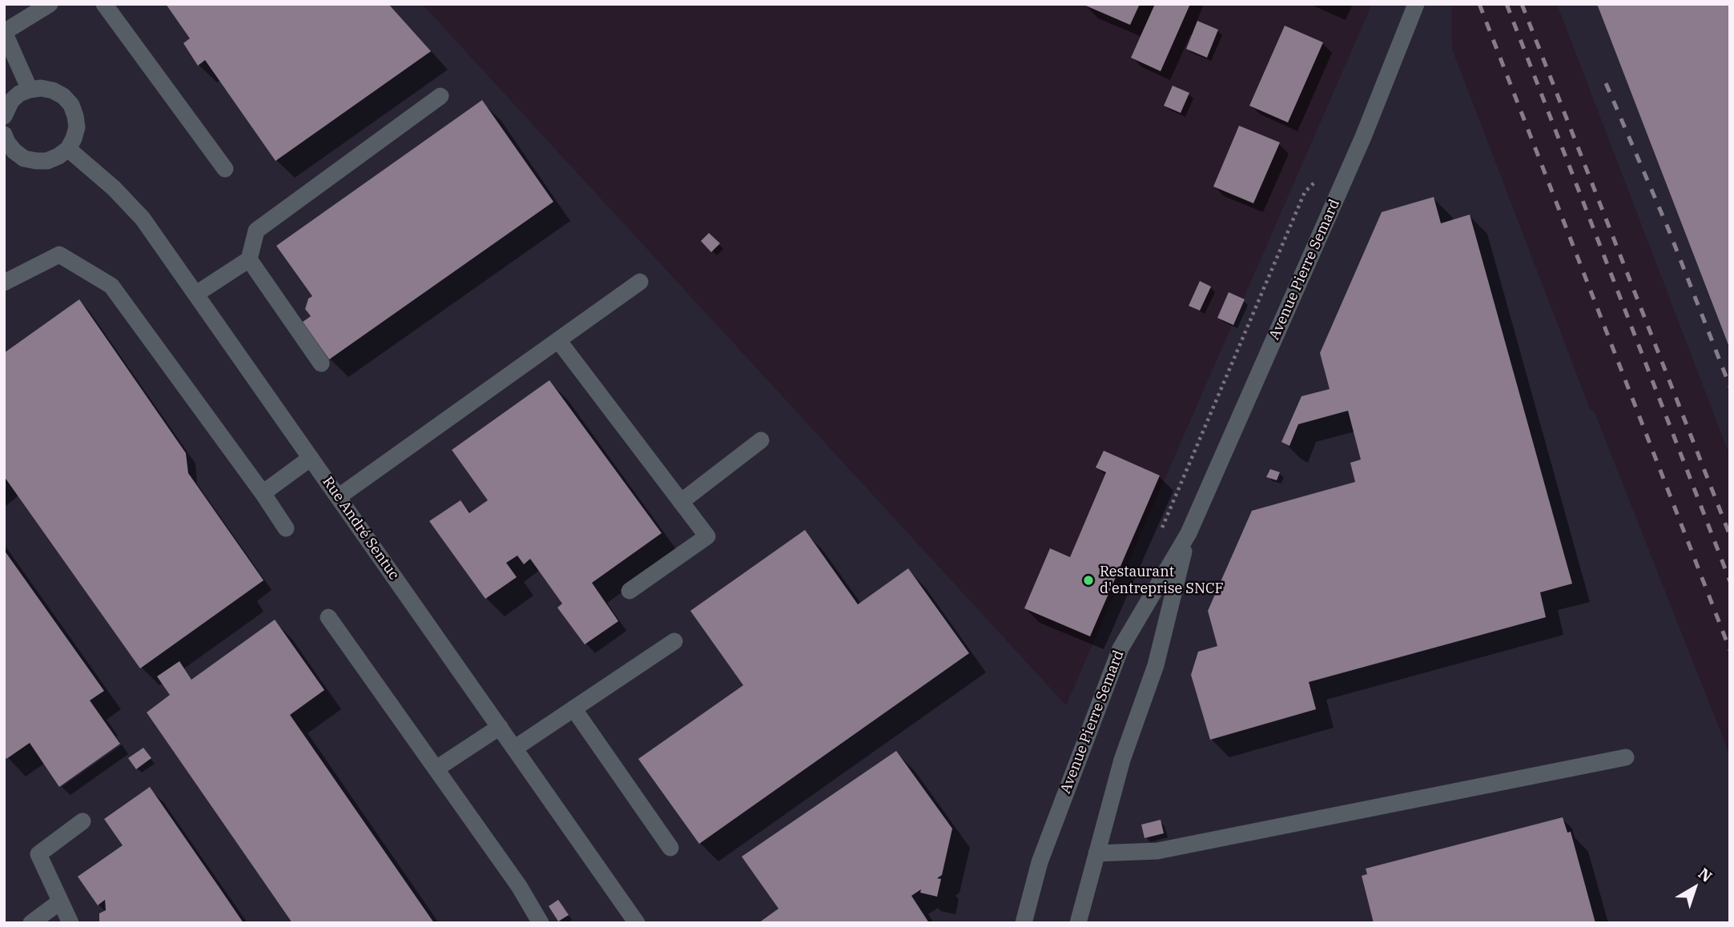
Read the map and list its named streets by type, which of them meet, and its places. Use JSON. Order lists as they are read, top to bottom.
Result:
{
  "streets": {
    "street": ["Avenue Pierre Semard", "Rue André Sentuc"]
  },
  "places": ["Restaurant d'entreprise SNCF"],
  "north": "top right"
}
